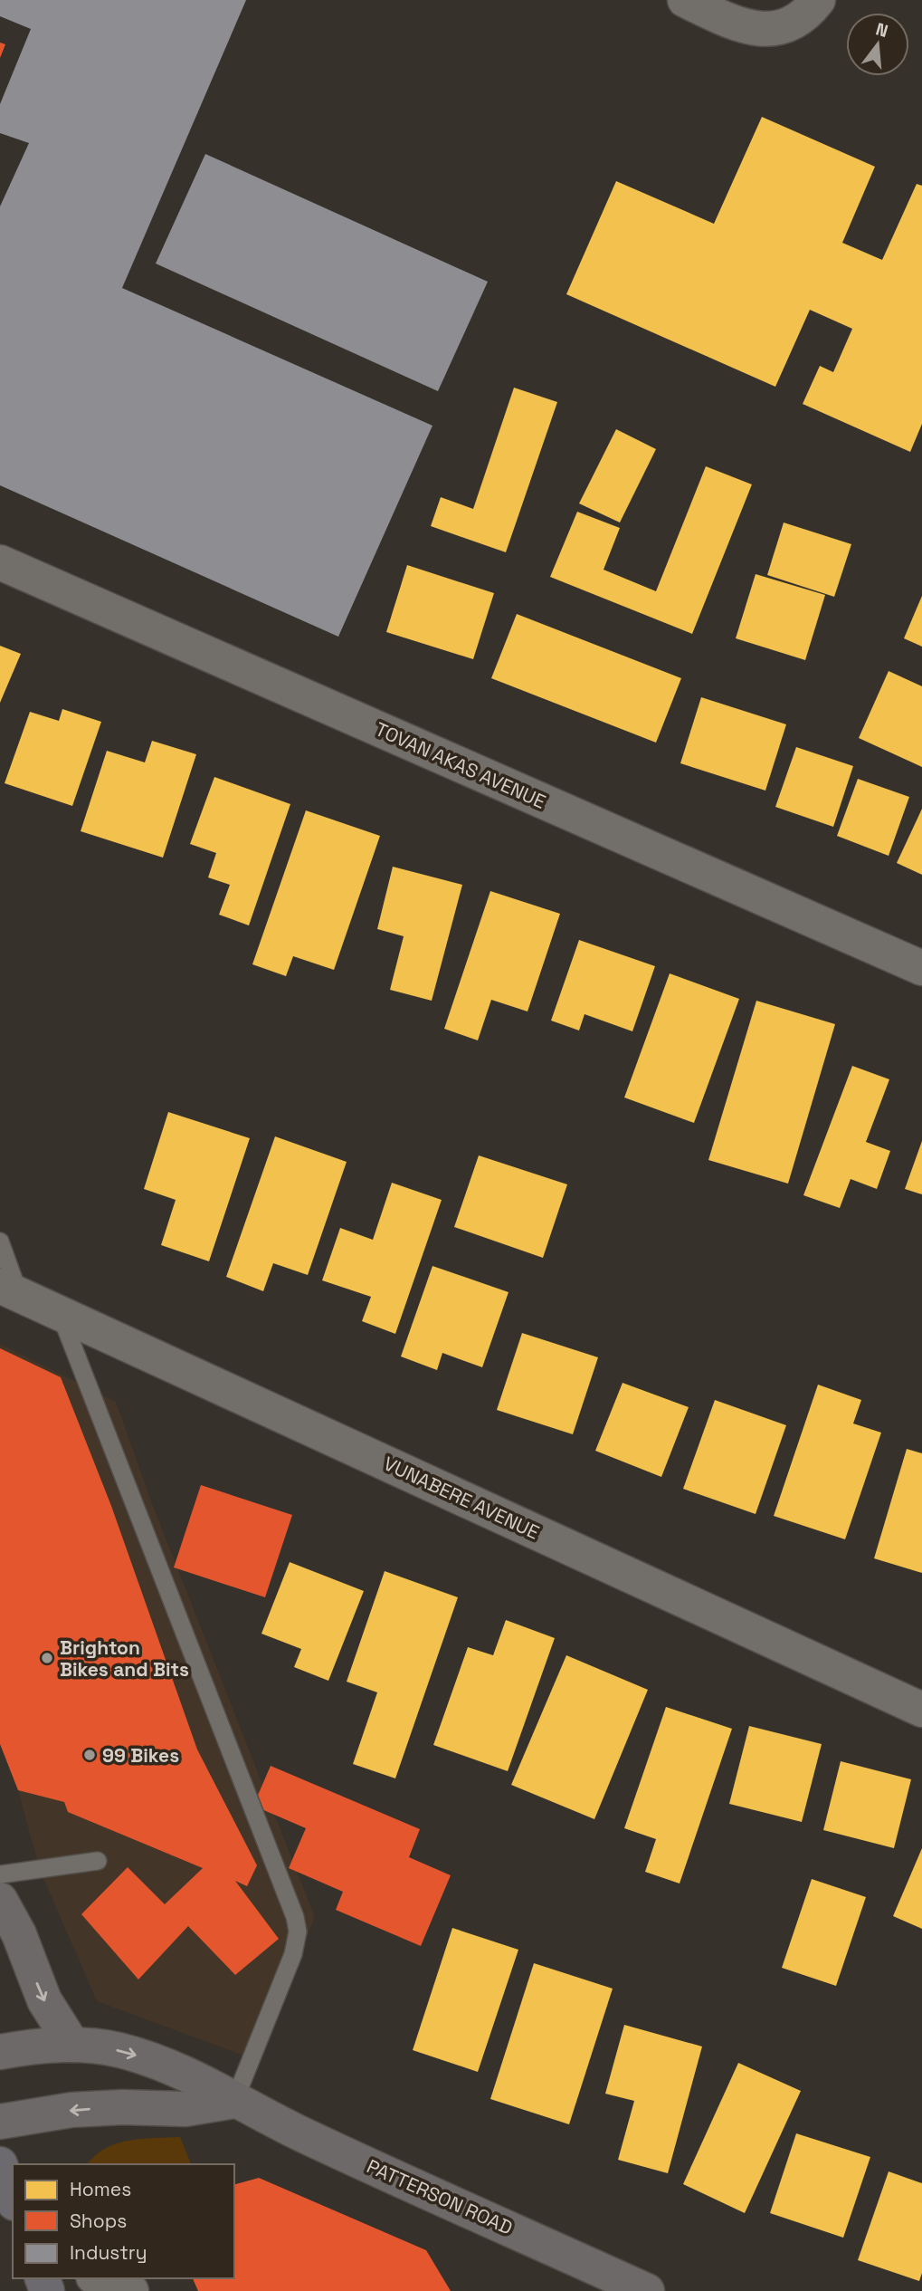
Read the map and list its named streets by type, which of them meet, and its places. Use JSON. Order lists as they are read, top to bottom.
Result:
{
  "streets": {
    "street": ["TOVAN AKAS AVENUE", "VUNABERE AVENUE", "PATTERSON ROAD"]
  },
  "places": ["Brighton Bikes and Bits", "99 Bikes"],
  "legend": ["Homes", "Shops", "Industry"],
  "north": "top"
}
